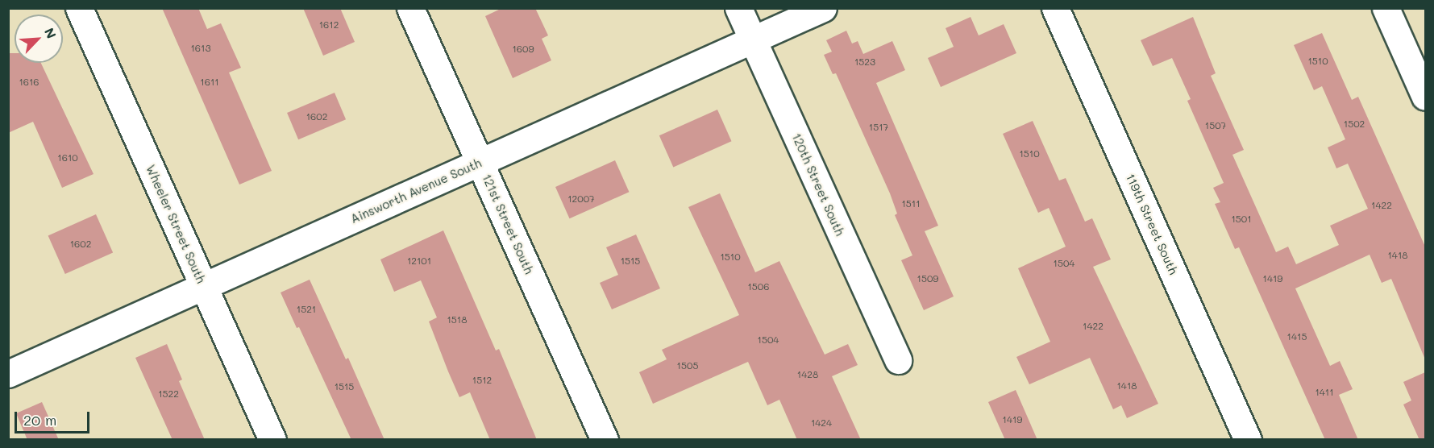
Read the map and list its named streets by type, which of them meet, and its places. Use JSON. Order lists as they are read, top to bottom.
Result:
{
  "streets": {
    "street": [
      "120th Street South",
      "Ainsworth Avenue South",
      "Wheeler Street South",
      "121st Street South",
      "119th Street South"
    ]
  },
  "crossings": [
    ["120th Street South", "Ainsworth Avenue South"],
    ["Ainsworth Avenue South", "Wheeler Street South"],
    ["Ainsworth Avenue South", "121st Street South"]
  ],
  "house_numbers": [
    "1612",
    "1613",
    "1609",
    "1510",
    "1523",
    "1616",
    "1611",
    "1602",
    "1502",
    "1507",
    "1517",
    "1510",
    "1610",
    "12007",
    "1511",
    "1422",
    "1501",
    "1602",
    "1418",
    "1510",
    "12101",
    "1515",
    "1504",
    "1509",
    "1419",
    "1506",
    "1521",
    "1518",
    "1422",
    "1415",
    "1504",
    "1505",
    "1428",
    "1512",
    "1418",
    "1515",
    "1411",
    "1522",
    "1419",
    "1424"
  ],
  "scale_bar": "20 m",
  "north": "top right"
}
